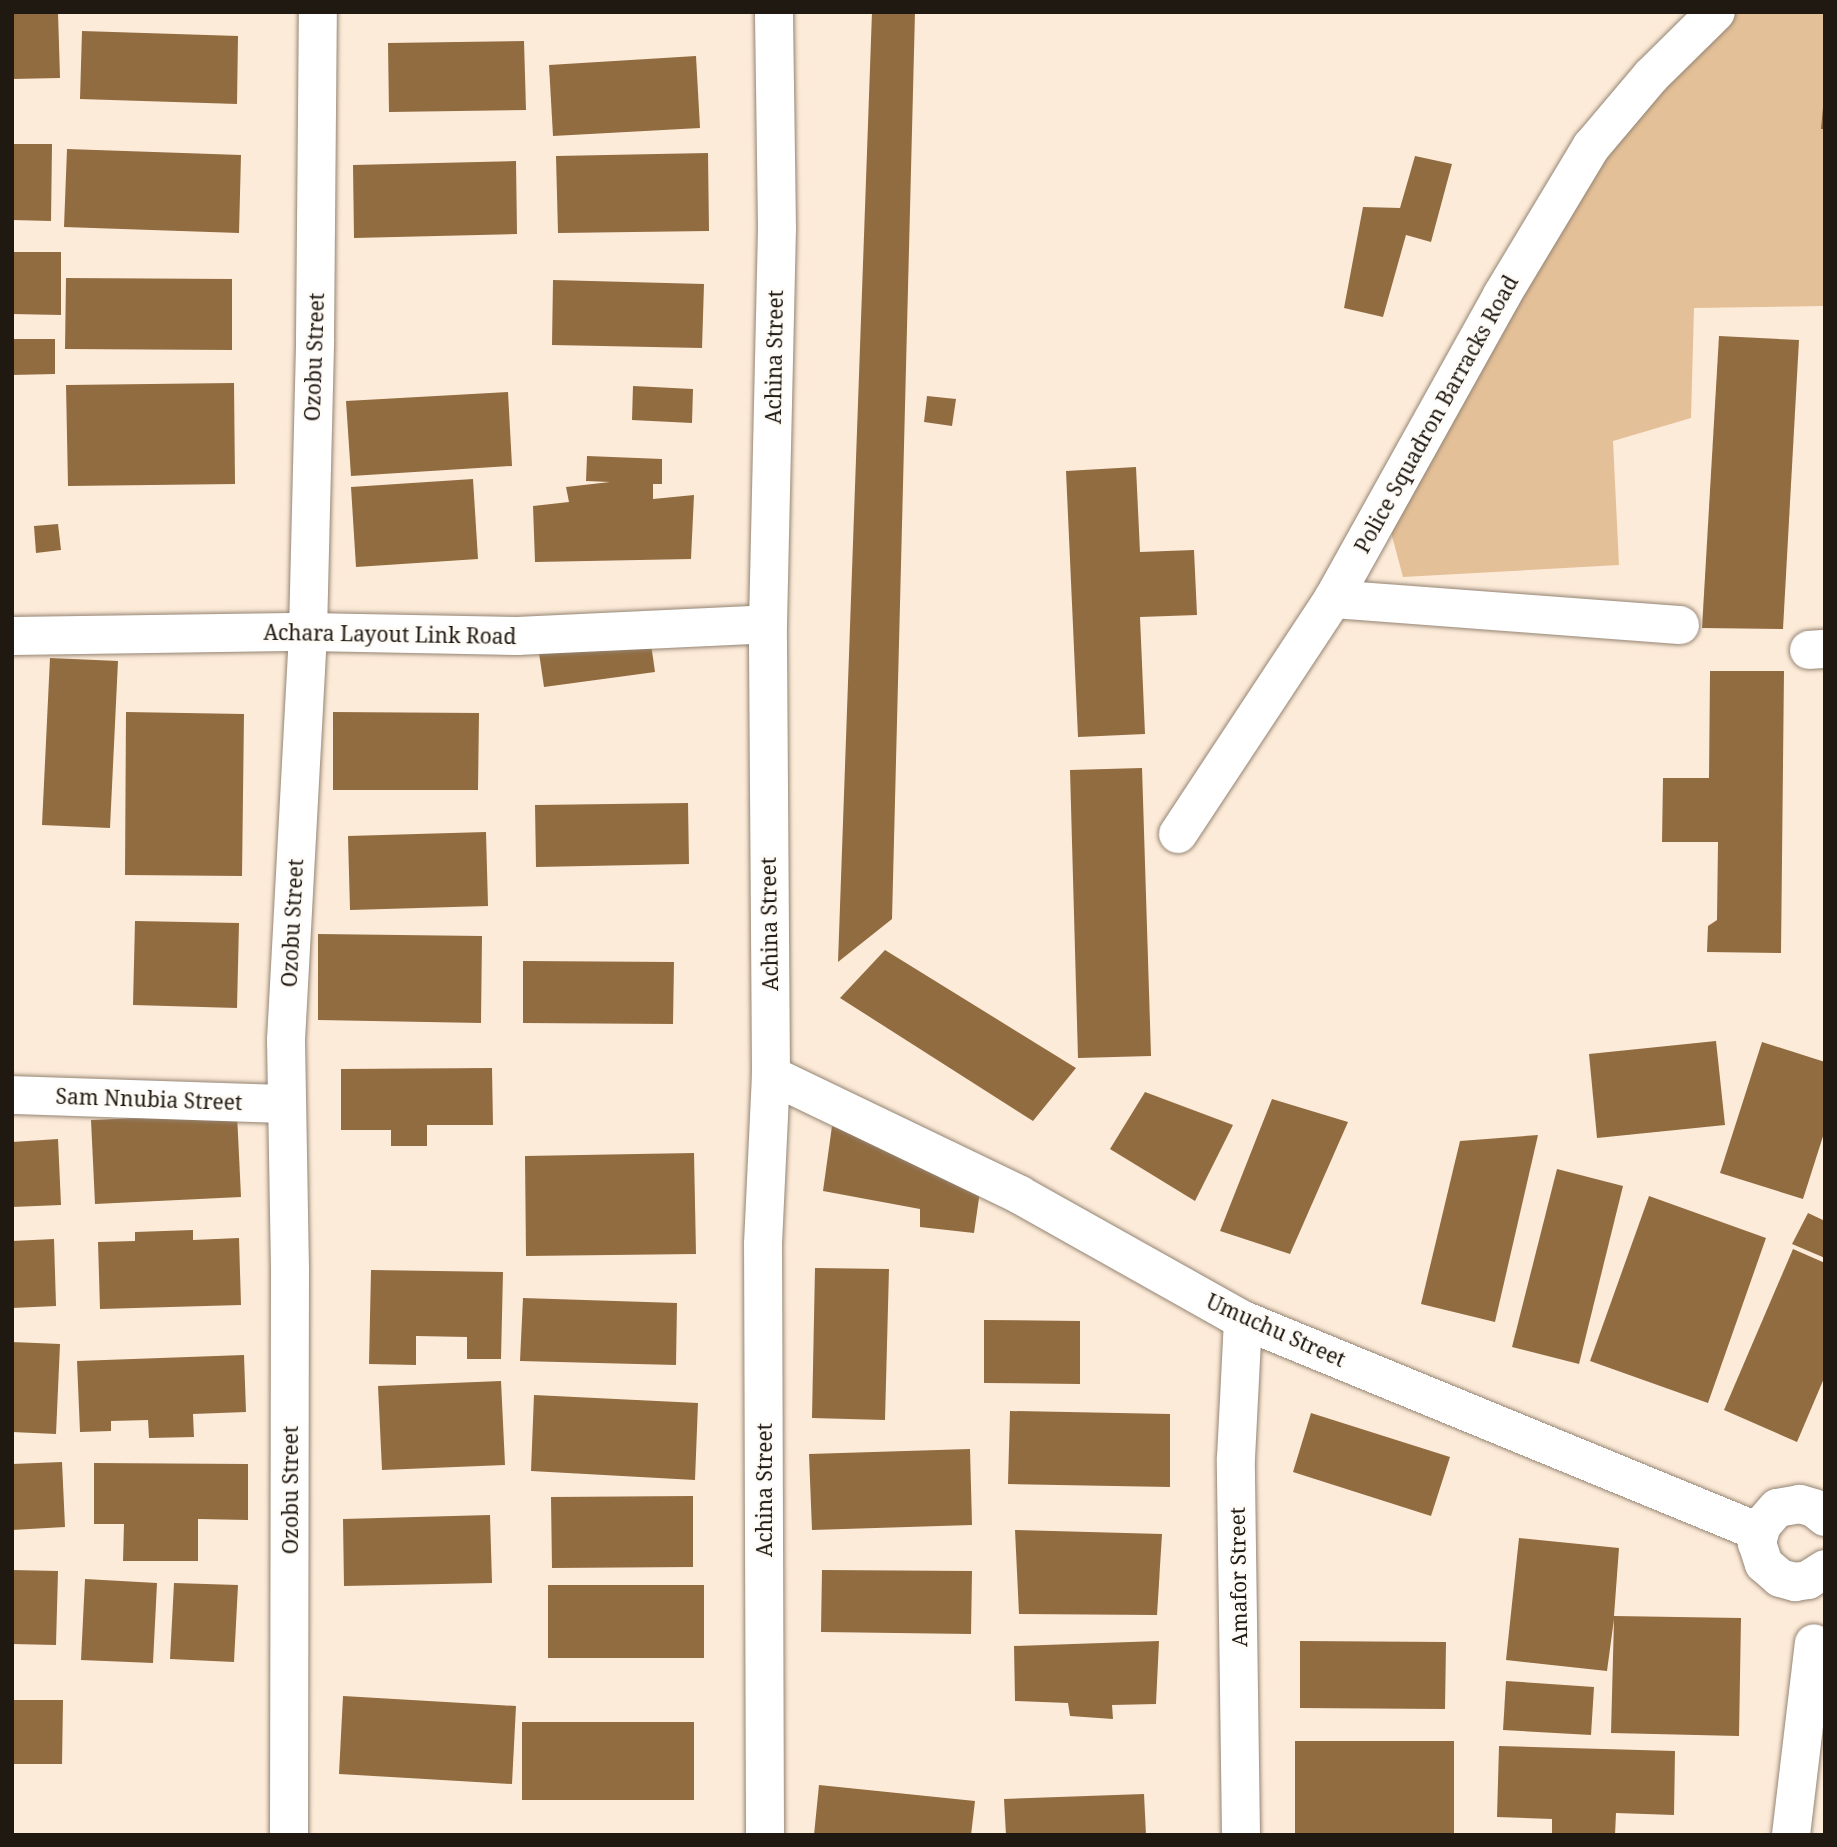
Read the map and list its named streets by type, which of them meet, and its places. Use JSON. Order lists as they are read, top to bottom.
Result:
{
  "streets": {
    "street": [
      "Ozobu Street",
      "Achina Street",
      "Police Squadron Barracks Road",
      "Achara Layout Link Road",
      "Sam Nnubia Street",
      "Umuchu Street",
      "Amafor Street"
    ]
  },
  "crossings": [
    ["Ozobu Street", "Achara Layout Link Road"],
    ["Ozobu Street", "Sam Nnubia Street"],
    ["Achina Street", "Achara Layout Link Road"],
    ["Achina Street", "Umuchu Street"],
    ["Umuchu Street", "Amafor Street"]
  ]
}
